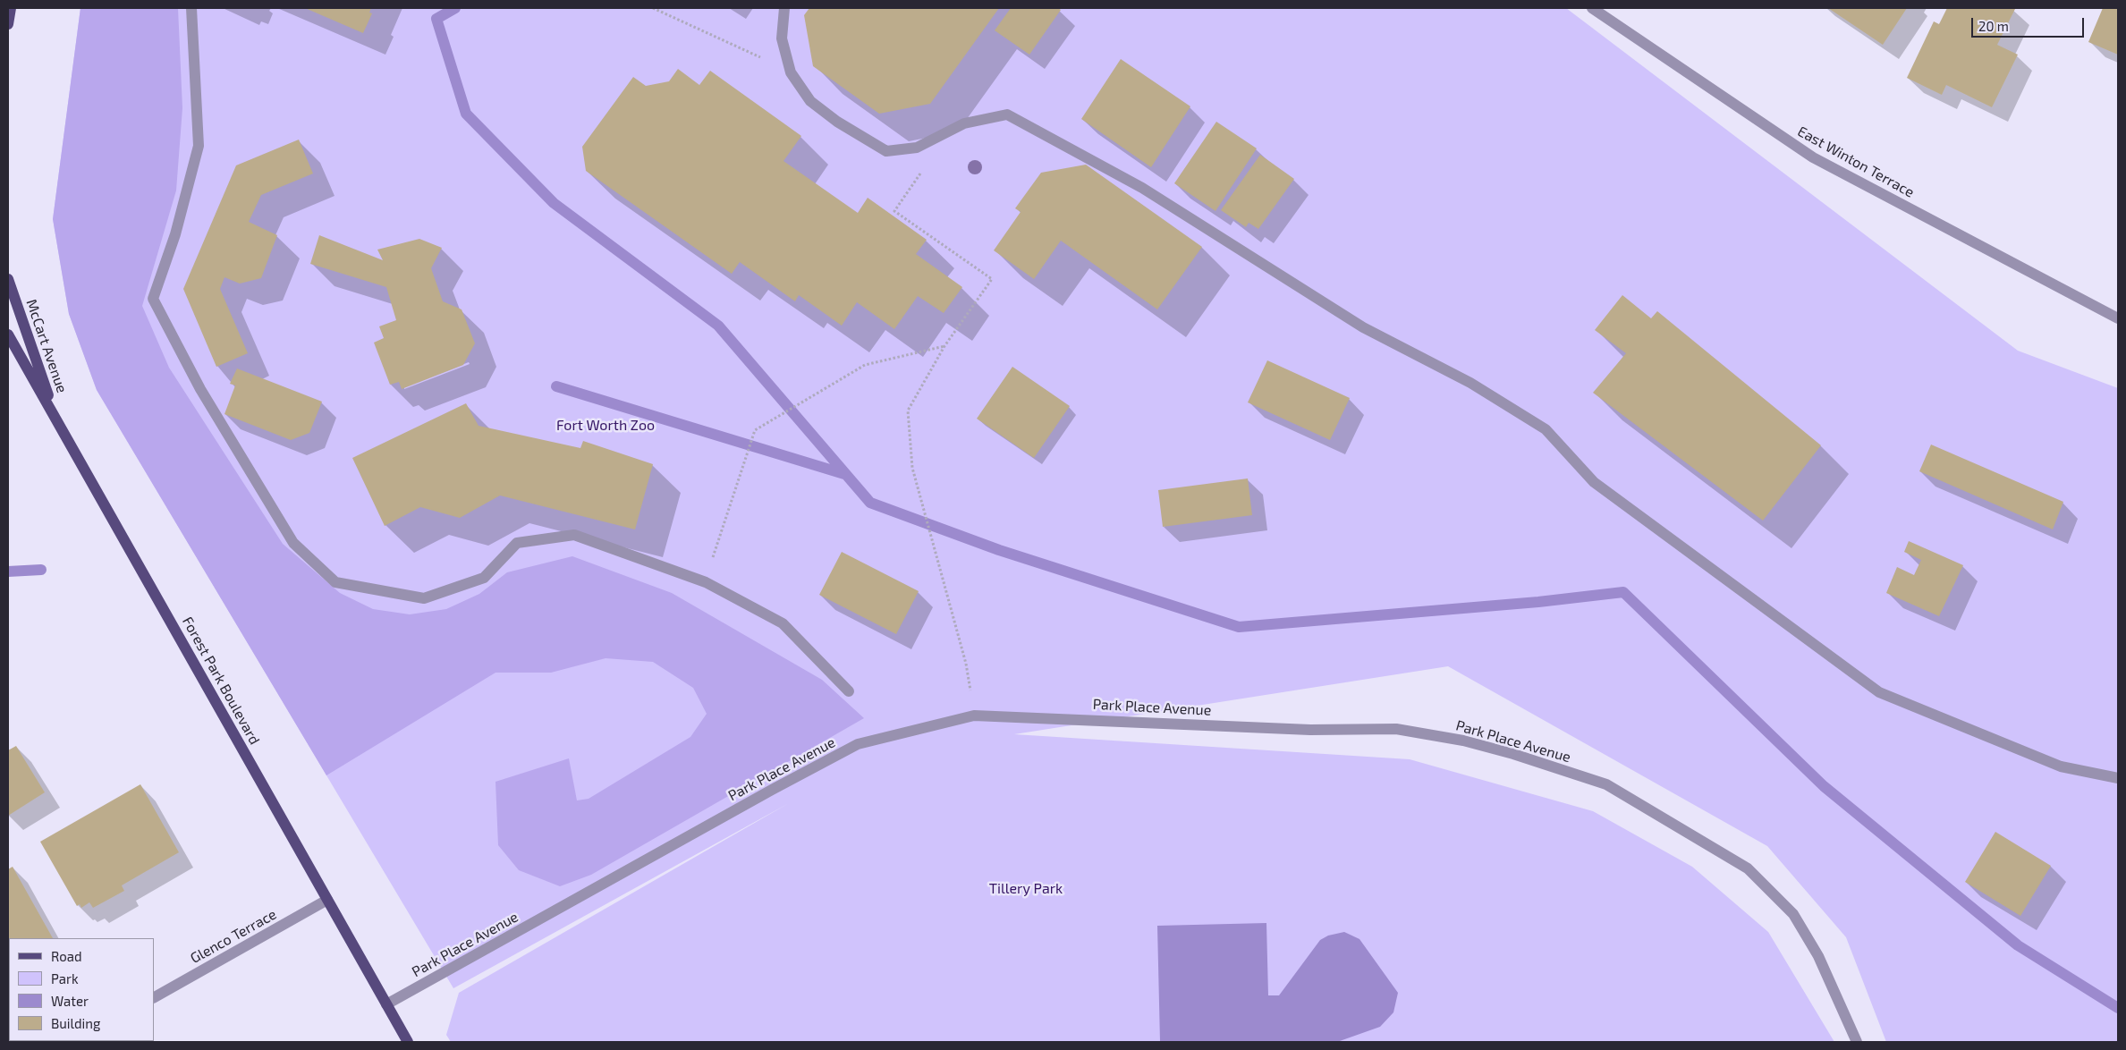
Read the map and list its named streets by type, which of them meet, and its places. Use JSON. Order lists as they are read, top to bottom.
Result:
{
  "streets": {
    "main road": ["McCart Avenue", "Forest Park Boulevard"],
    "street": ["East Winton Terrace", "Park Place Avenue", "Glenco Terrace"]
  },
  "crossings": [
    ["McCart Avenue", "Forest Park Boulevard"],
    ["Forest Park Boulevard", "Park Place Avenue"],
    ["Forest Park Boulevard", "Glenco Terrace"]
  ],
  "parks": ["Fort Worth Zoo", "Tillery Park"],
  "legend": [
    "Road",
    "Park",
    "Water",
    "Building"
  ],
  "scale_bar": "20 m"
}
